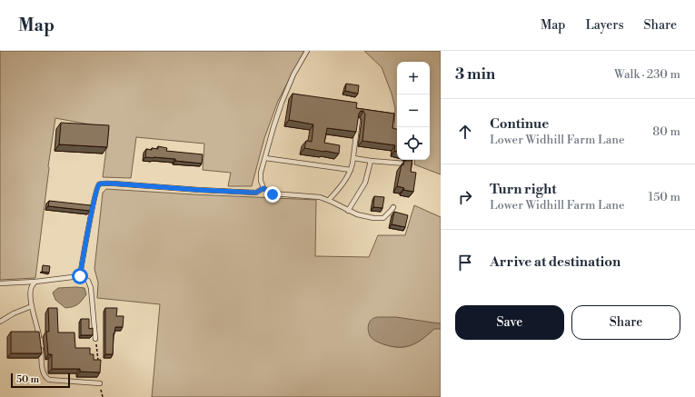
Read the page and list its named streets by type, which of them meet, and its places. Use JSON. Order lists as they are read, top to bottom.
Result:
{
  "scale_bar": "50 m",
  "page": {
    "header": "Map",
    "nav": ["Map", "Layers", "Share"],
    "heading": ["3 min", "Walk · 230 m"],
    "map_buttons": ["+", "−"],
    "list": [
      ["Continue", "Lower Widhill Farm Lane", "80 m"],
      ["Turn right", "Lower Widhill Farm Lane", "150 m"],
      "Arrive at destination"
    ],
    "buttons": ["Save", "Share"],
    "scale": "50 m"
  }
}
